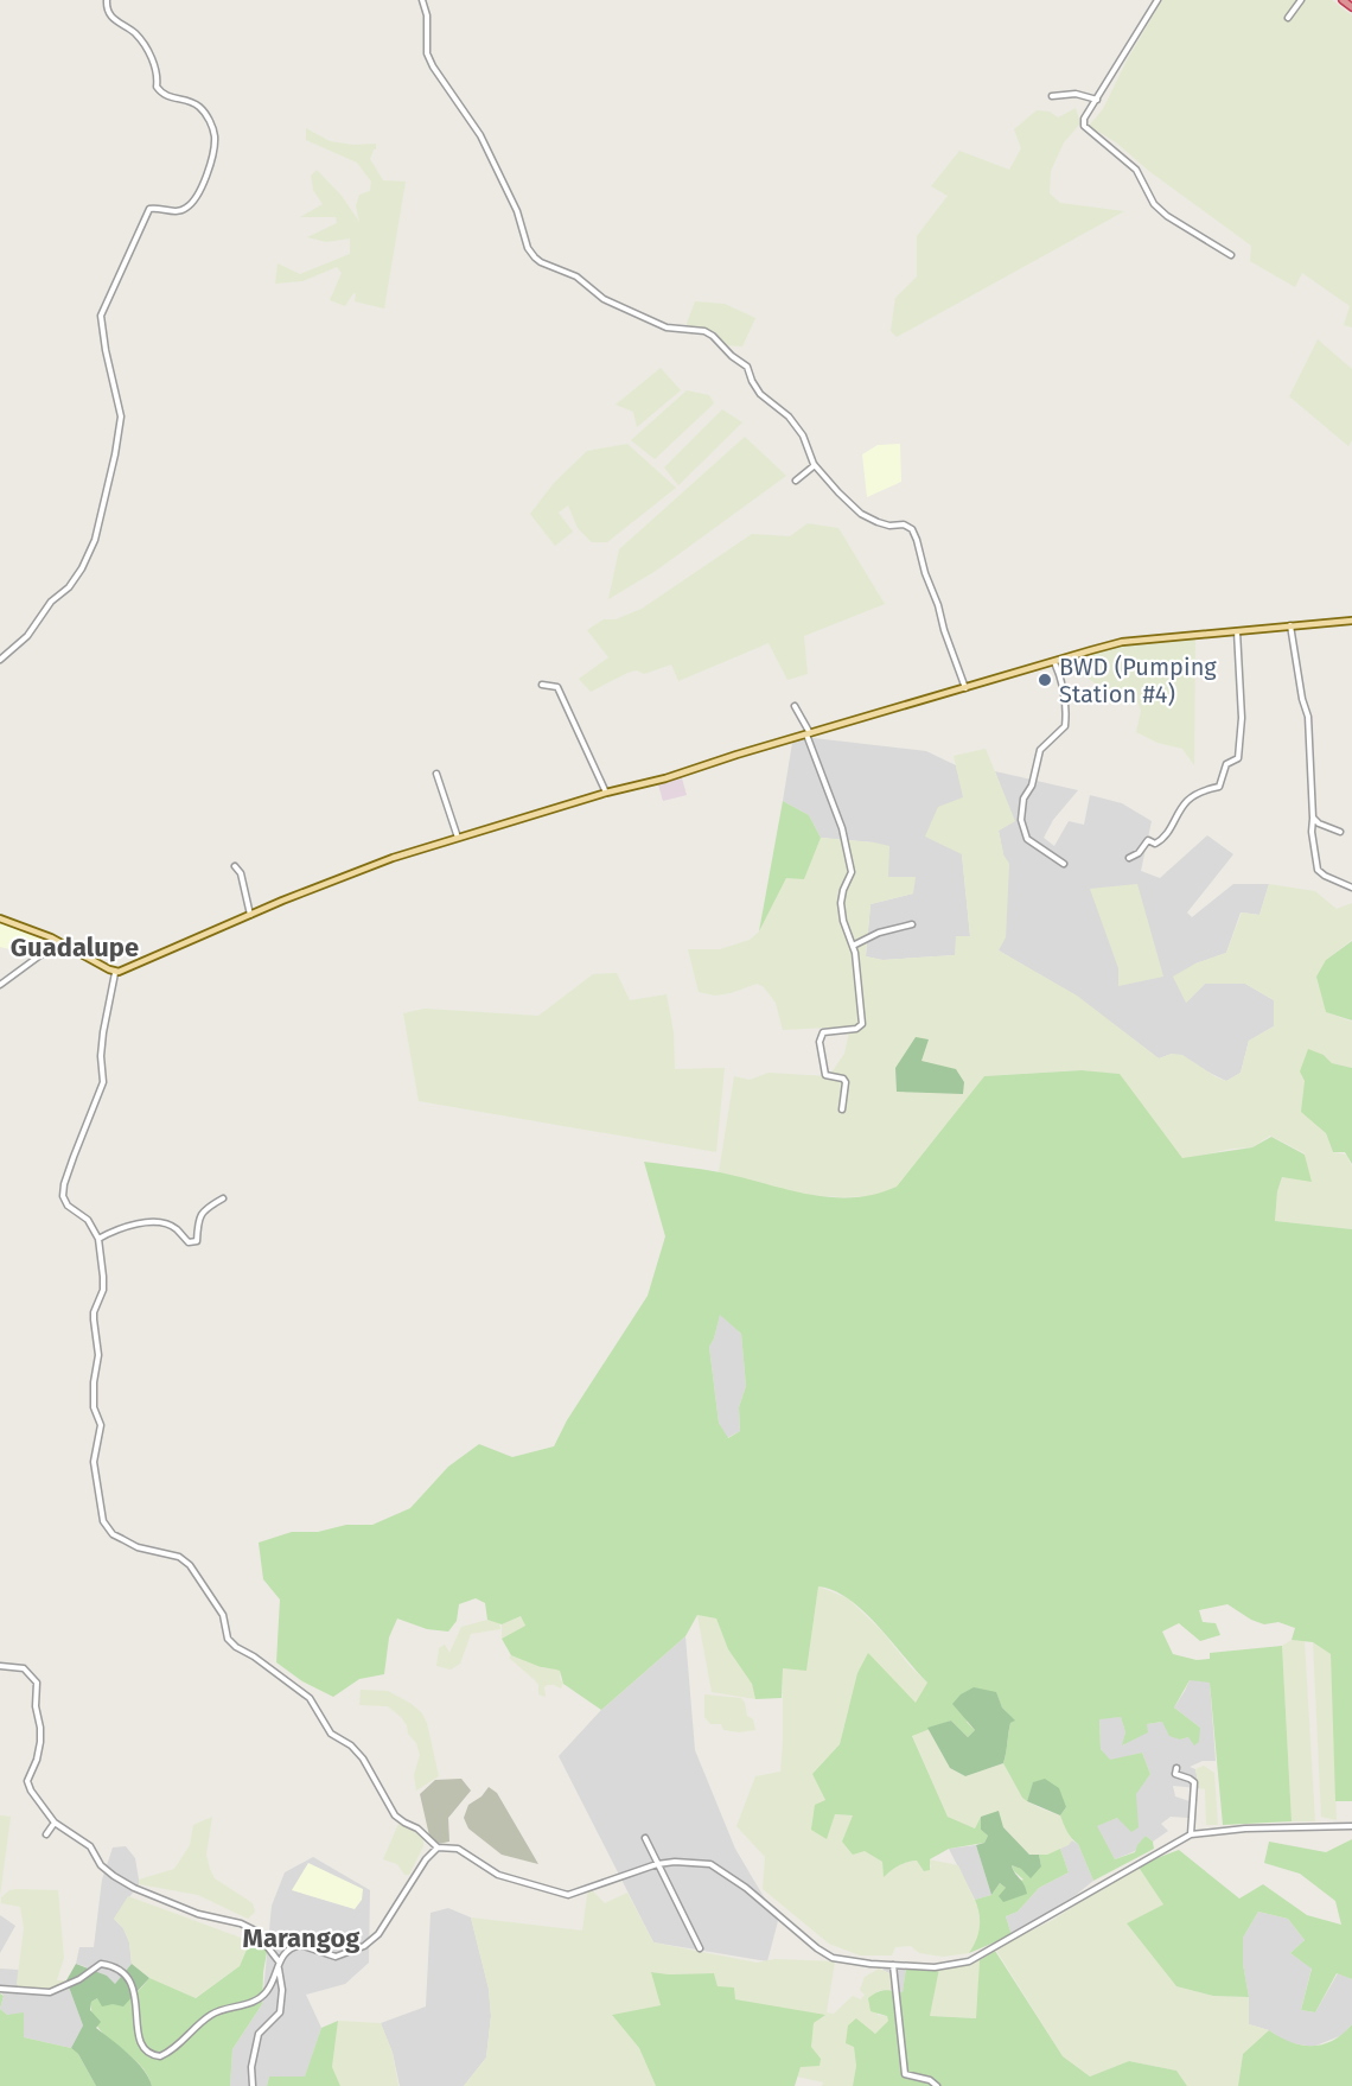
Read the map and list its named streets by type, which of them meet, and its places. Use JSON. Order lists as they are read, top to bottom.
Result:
{
  "districts": ["Guadalupe", "Marangog"],
  "places": ["BWD (Pumping Station #4)"]
}
